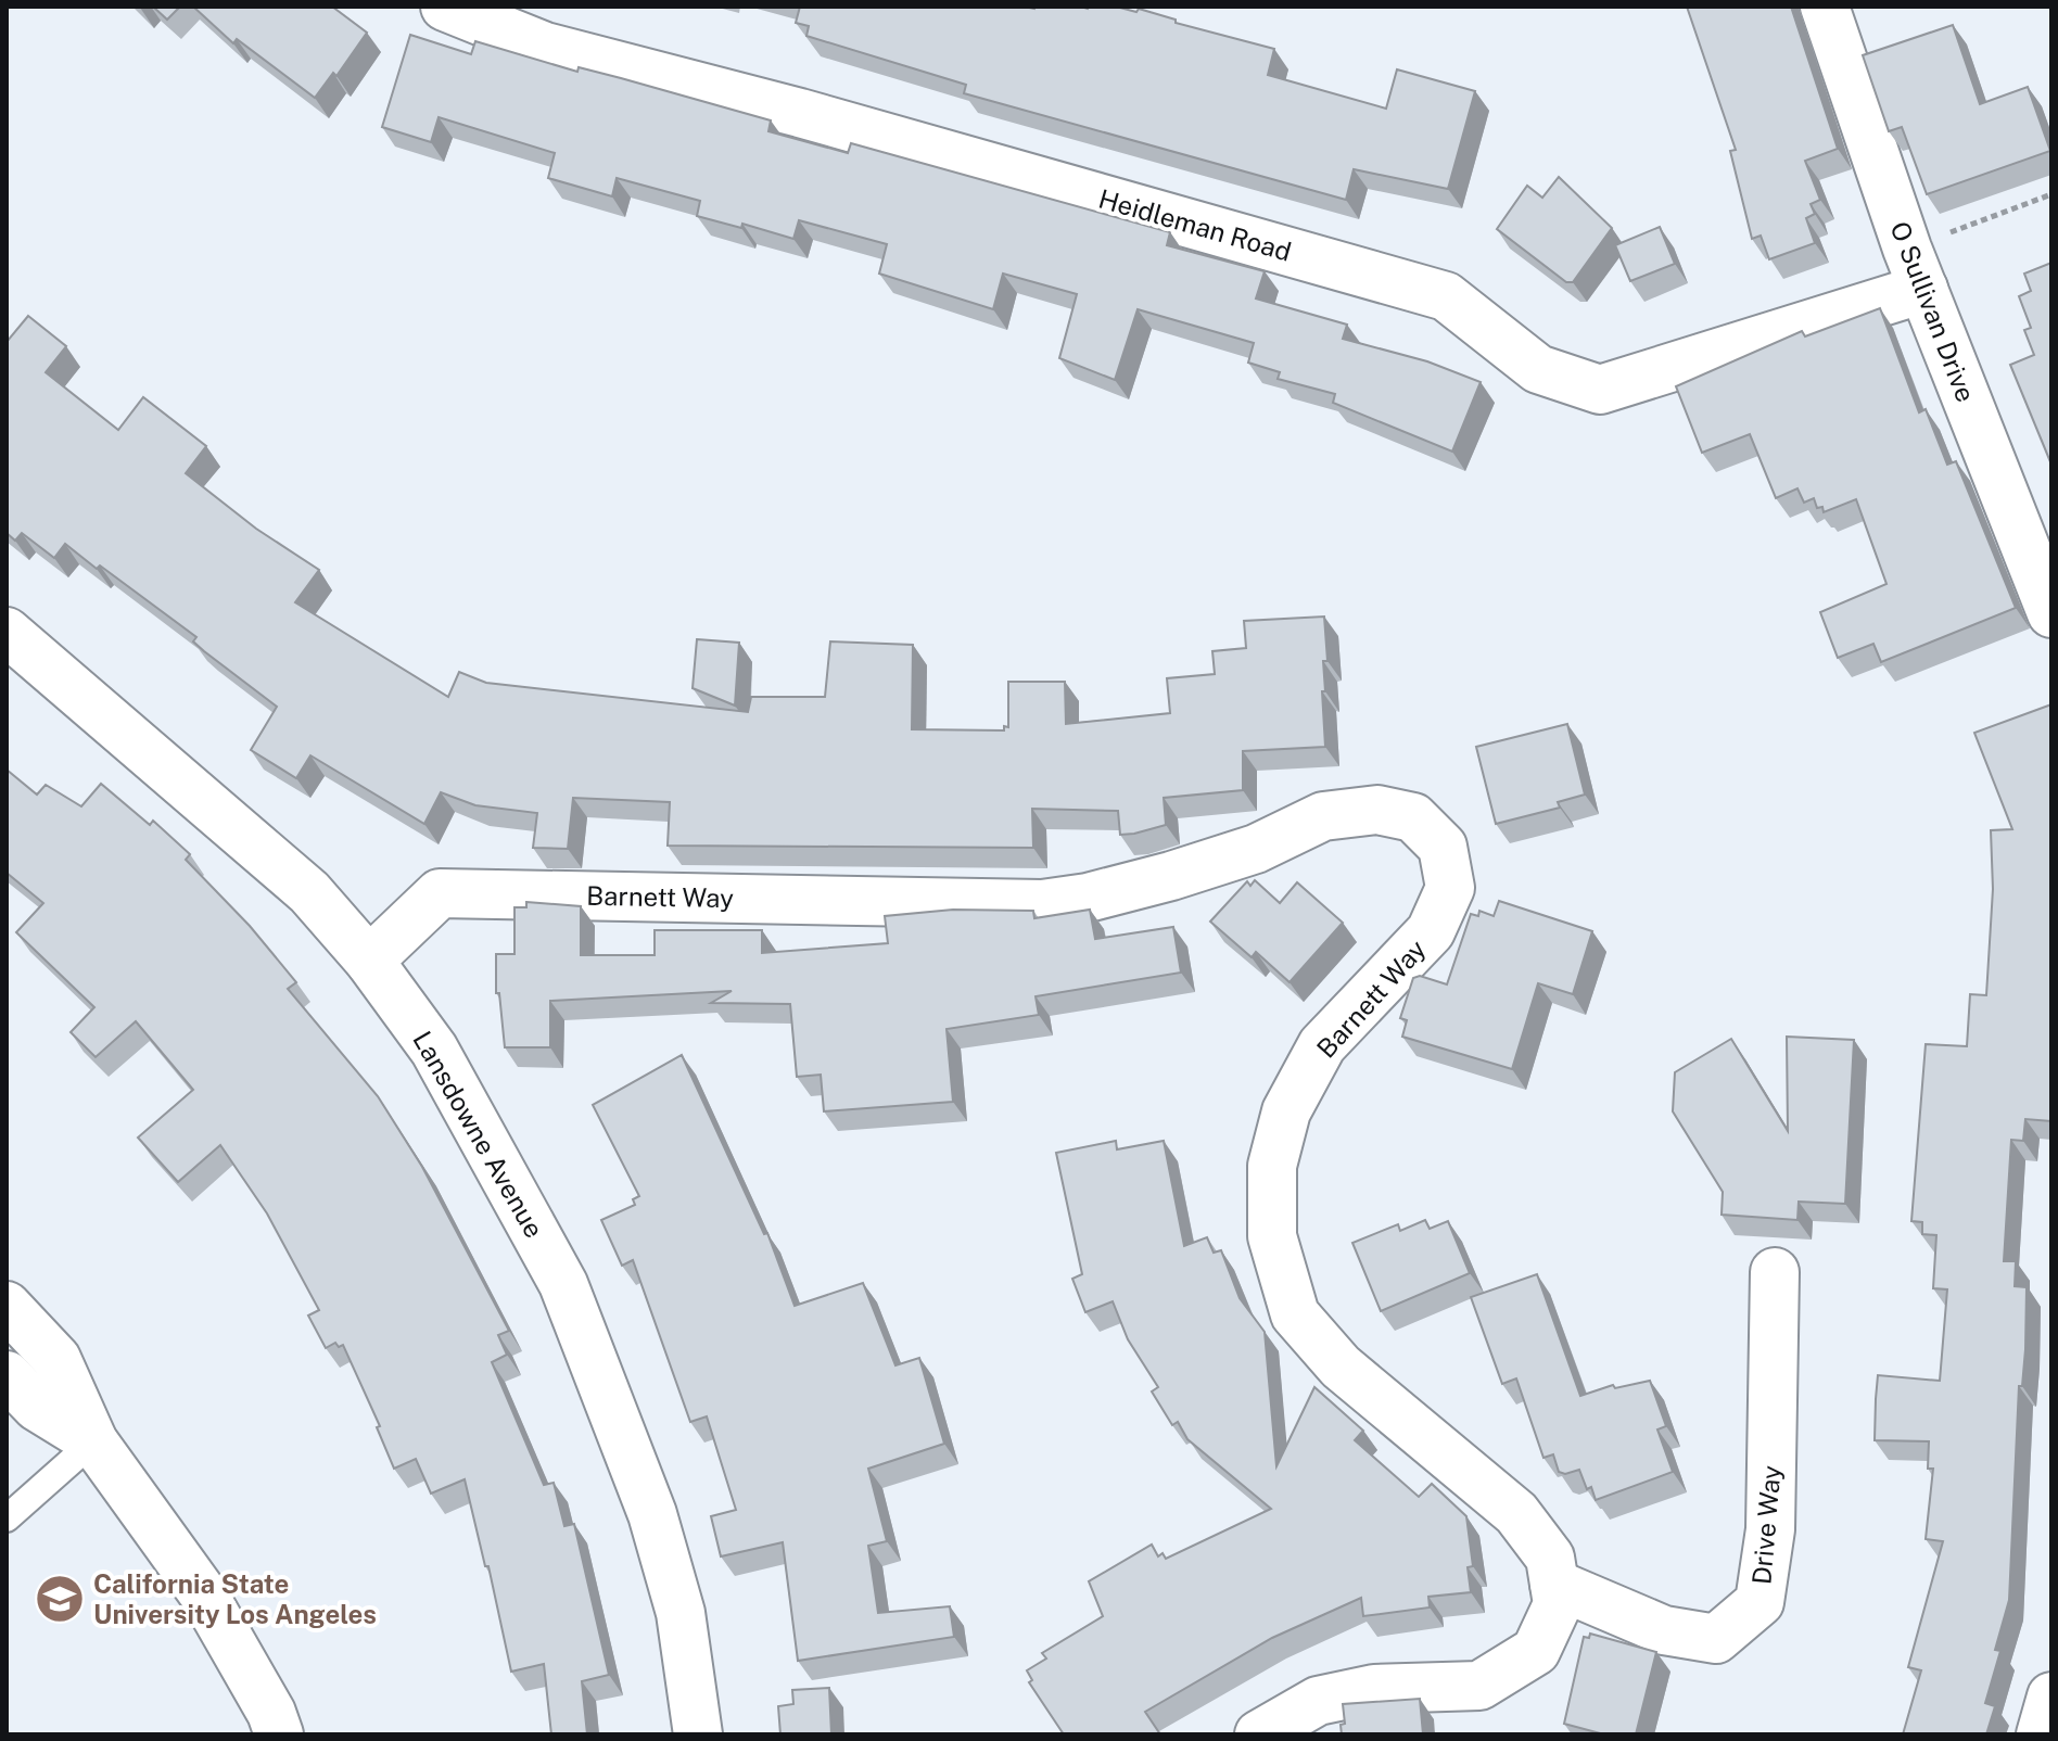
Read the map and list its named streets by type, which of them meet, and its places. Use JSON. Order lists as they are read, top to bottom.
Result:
{
  "streets": {
    "street": [
      "Heidleman Road",
      "O Sullivan Drive",
      "Barnett Way",
      "Lansdowne Avenue",
      "Drive Way"
    ]
  },
  "crossings": [
    ["Heidleman Road", "O Sullivan Drive"],
    ["Barnett Way", "Lansdowne Avenue"],
    ["Barnett Way", "Drive Way"]
  ],
  "places": {
    "school or university": ["California State University Los Angeles"]
  }
}
